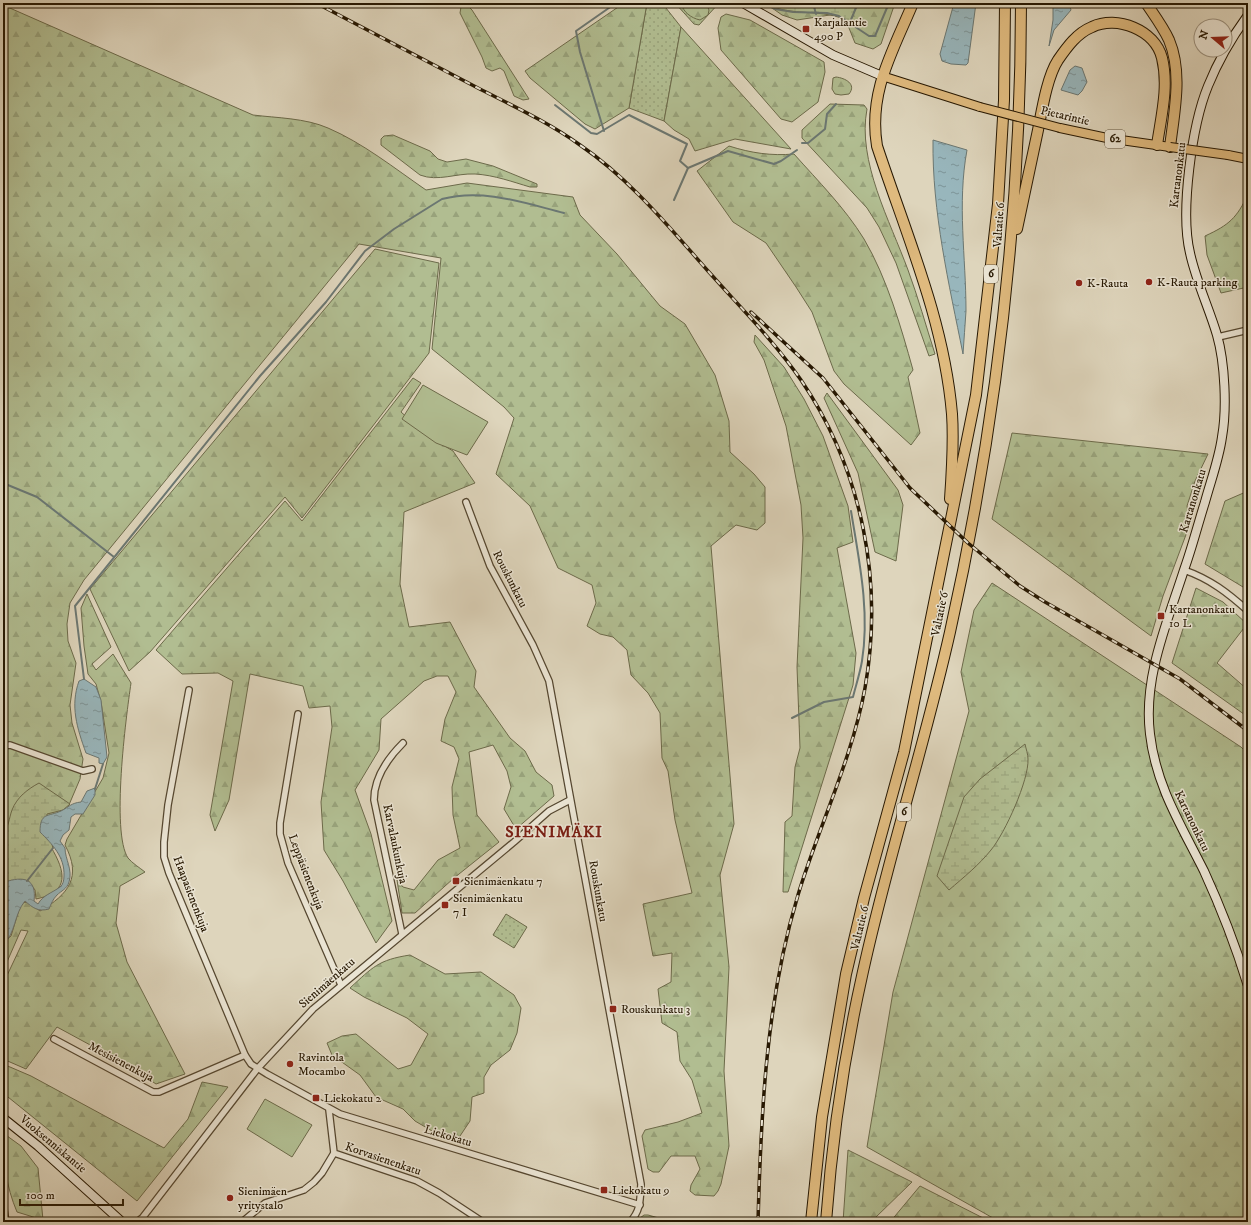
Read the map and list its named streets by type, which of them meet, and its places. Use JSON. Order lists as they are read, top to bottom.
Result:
{
  "streets": {
    "highway": ["Valtatie 6", "6"],
    "main road": [
      "Pietarintie",
      "62",
      "Kartanonkatu",
      "Vuoksenniskantie"
    ],
    "street": [
      "Rouskunkatu",
      "Karvalaukunkuja",
      "Leppäsienenkuja",
      "Haapasienenkuja",
      "Sienimäenkatu",
      "Mesisienenkuja",
      "Liekokatu",
      "Korvasienenkatu"
    ]
  },
  "crossings": [
    ["Rouskunkatu", "Sienimäenkatu"],
    ["Rouskunkatu", "Liekokatu"],
    ["Karvalaukunkuja", "Sienimäenkatu"],
    ["Leppäsienenkuja", "Sienimäenkatu"],
    ["Haapasienenkuja", "Sienimäenkatu"],
    ["Haapasienenkuja", "Mesisienenkuja"],
    ["Haapasienenkuja", "Liekokatu"],
    ["Sienimäenkatu", "Liekokatu"],
    ["Liekokatu", "Korvasienenkatu"]
  ],
  "districts": ["SIENIMÄKI"],
  "places": {
    "transit": [
      "Karjalantie 490 P",
      "Kartanonkatu 10 L",
      "Sienimäenkatu 7",
      "Sienimäenkatu 7 I",
      "Rouskunkatu 3",
      "Liekokatu 2",
      "Liekokatu 9"
    ],
    "other": [
      "K-Rauta parking",
      "K-Rauta",
      "Ravintola Mocambo",
      "Sienimäen yritystalo"
    ]
  },
  "scale_bar": "100 m",
  "north": "left"
}
